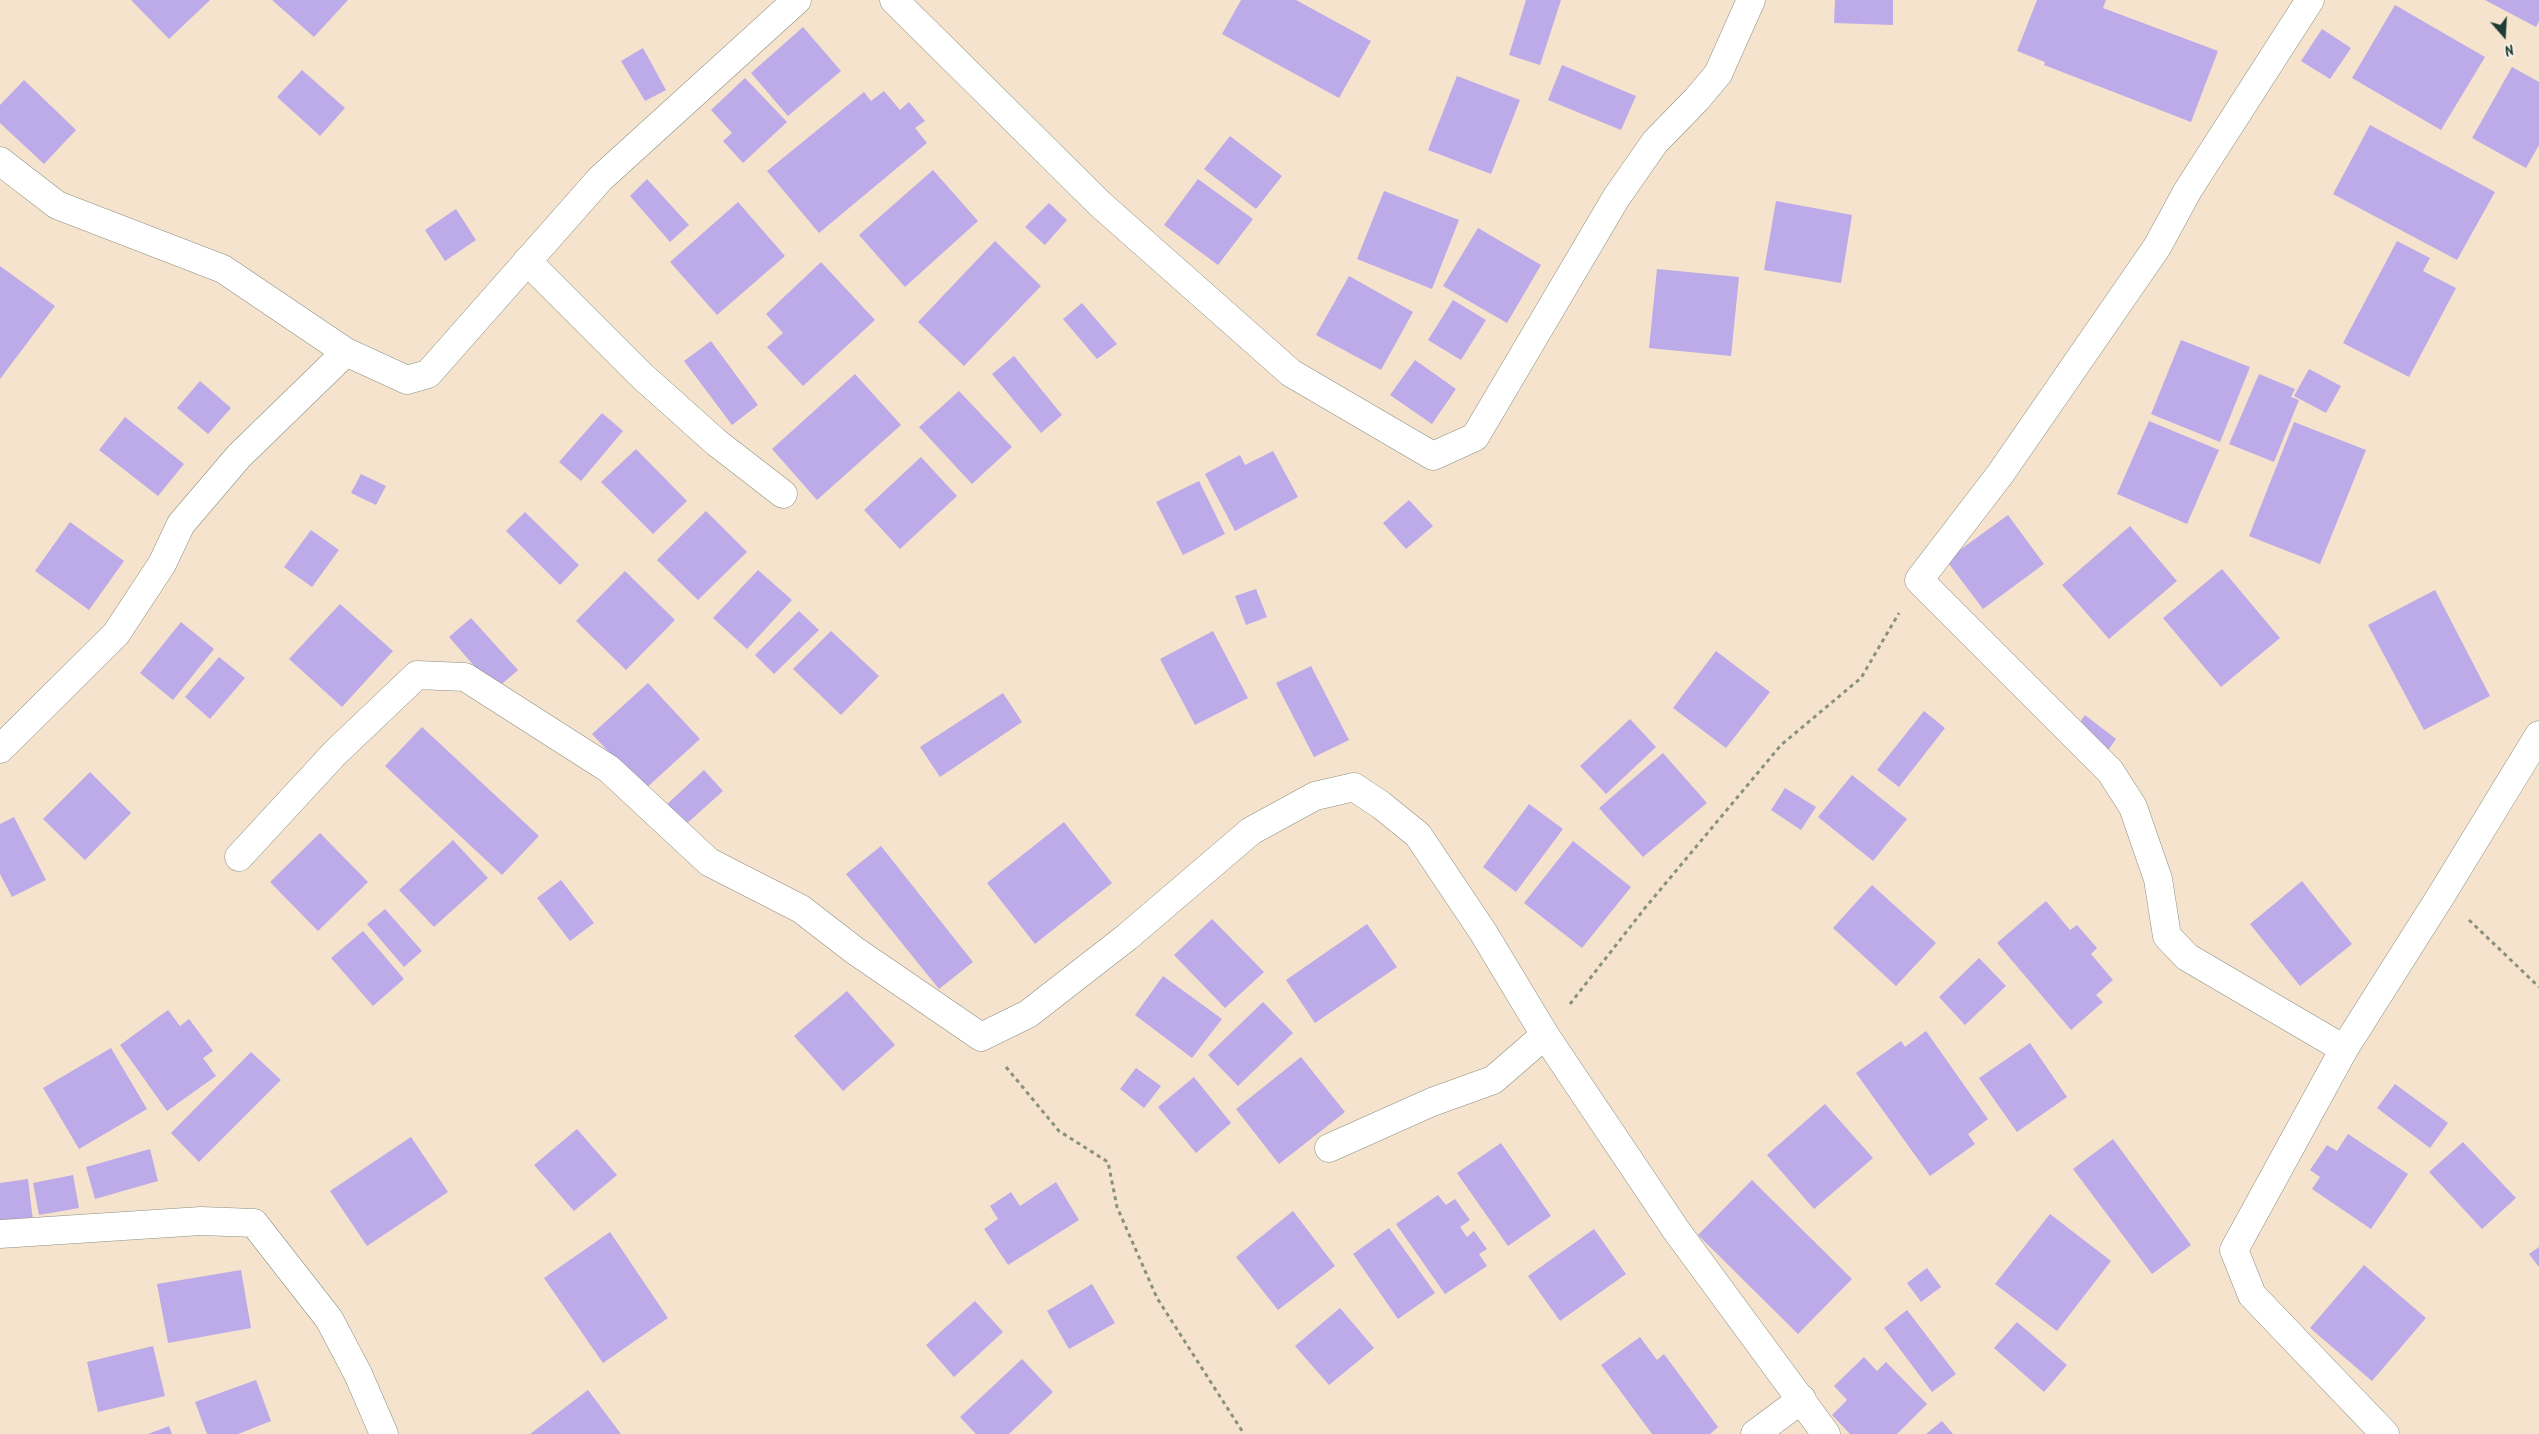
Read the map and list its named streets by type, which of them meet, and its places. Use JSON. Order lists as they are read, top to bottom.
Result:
{
  "north": "bottom"
}
